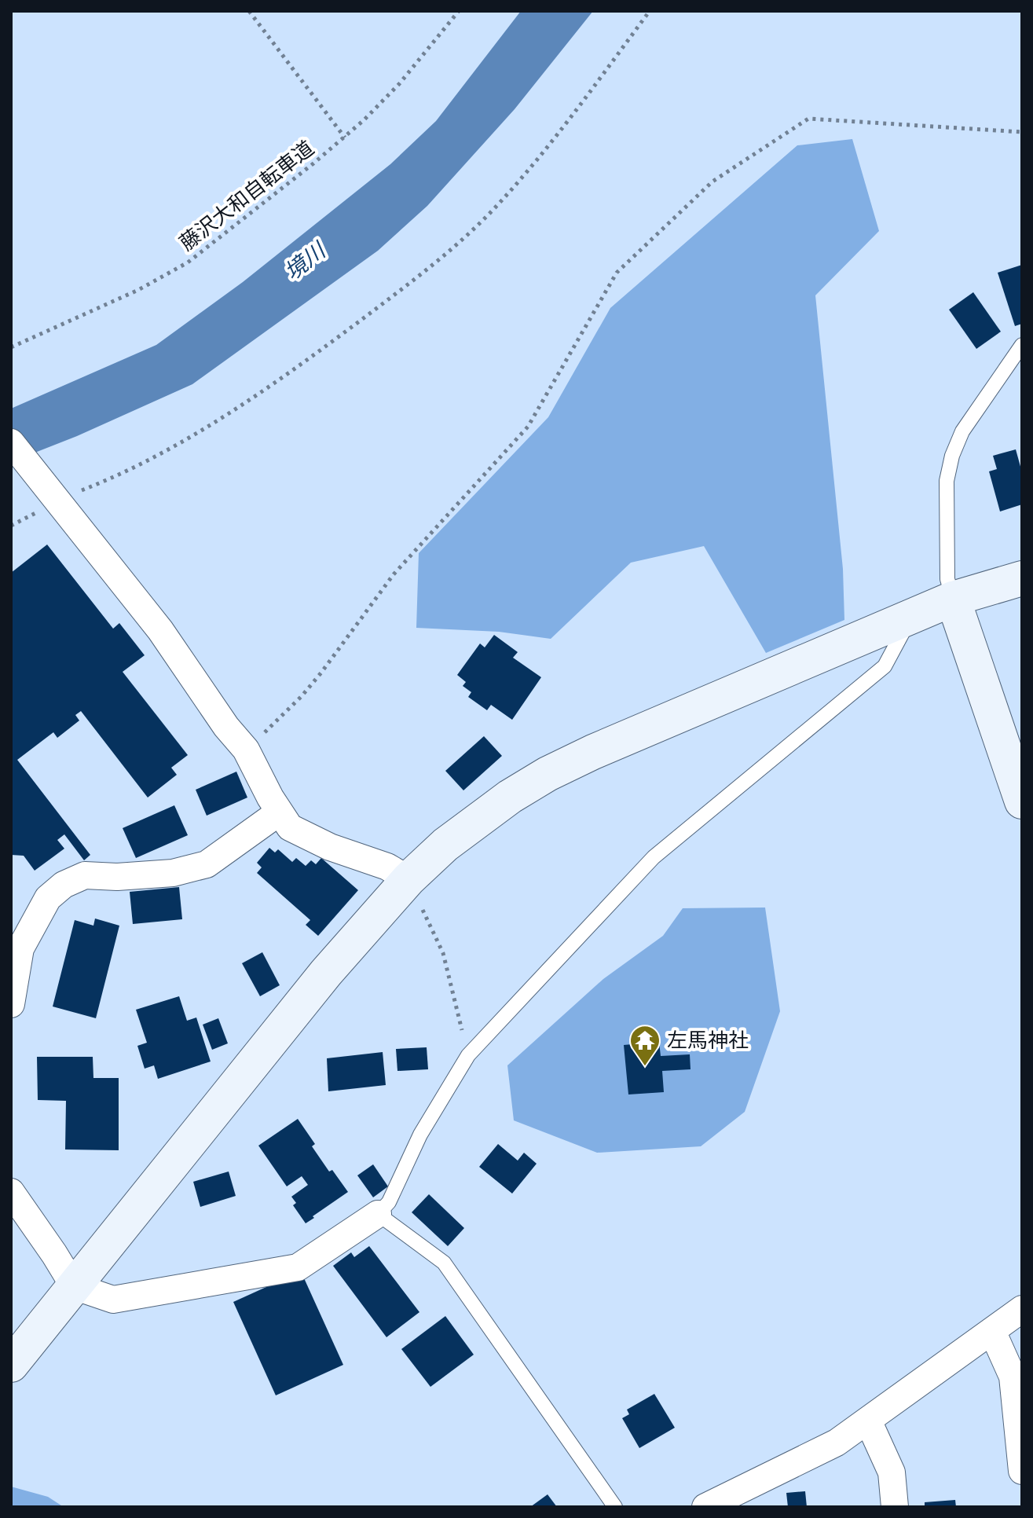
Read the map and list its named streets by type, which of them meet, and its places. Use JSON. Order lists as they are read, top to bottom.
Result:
{
  "streets": {
    "path": ["藤沢大和自転車道"]
  },
  "water": ["境川"],
  "places": {
    "temple": ["左馬神社"]
  }
}
